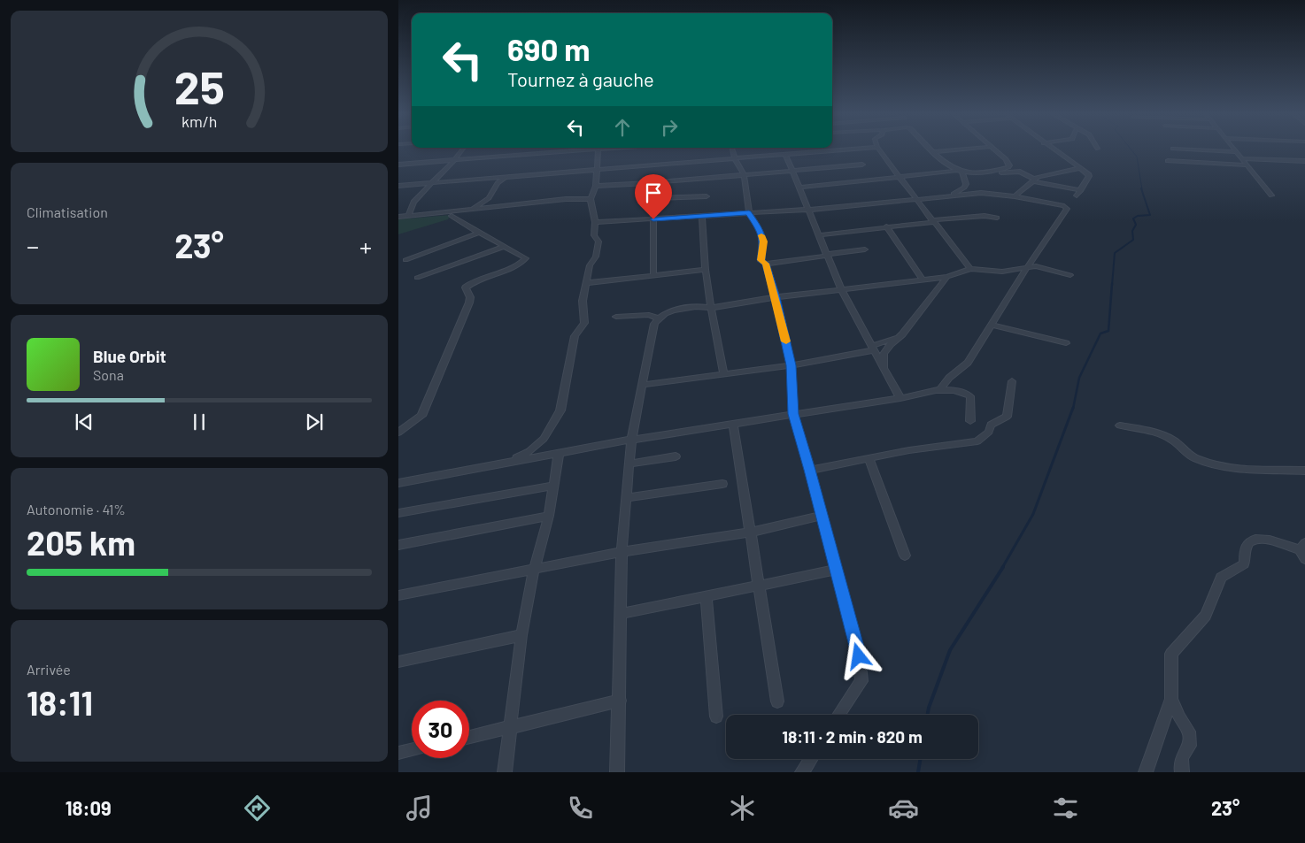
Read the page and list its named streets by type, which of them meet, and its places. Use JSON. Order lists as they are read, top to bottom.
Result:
{
  "page": {
    "turn": ["690 m", "Tournez à gauche"],
    "tile": [
      "Climatisation",
      ["Autonomie · 41%", "205 km"],
      ["Arrivée", "18:11"]
    ],
    "heat": ["−", "23°", "+"],
    "song": ["Blue Orbit", "Sona"],
    "limit": "30",
    "trip": "18:11 · 2 min · 820 m",
    "tabs": ["18:09", "23°"],
    "gauge": ["25", "km/h"]
  }
}
